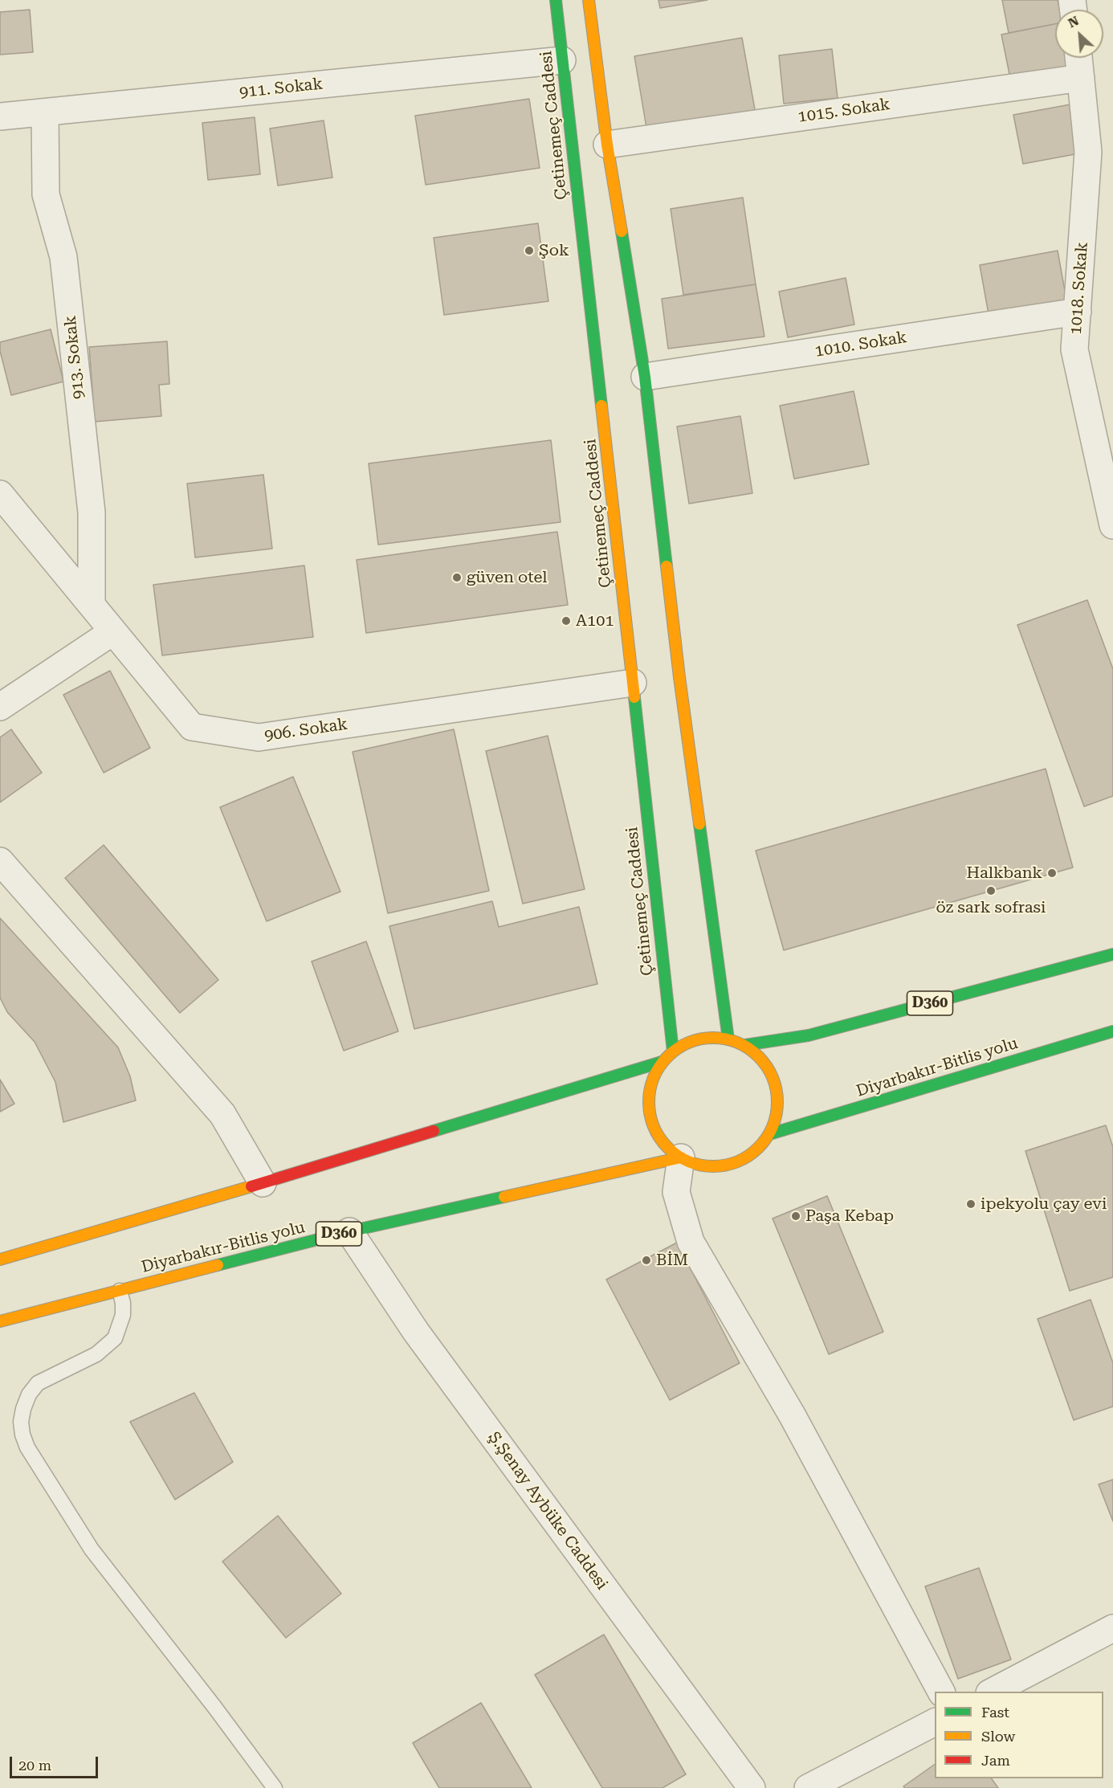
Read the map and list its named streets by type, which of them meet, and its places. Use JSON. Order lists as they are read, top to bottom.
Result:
{
  "streets": {
    "main road": ["Çetinemeç Caddesi", "D360", "Diyarbakır-Bitlis yolu"],
    "street": [
      "911. Sokak",
      "1015. Sokak",
      "1018. Sokak",
      "1010. Sokak",
      "913. Sokak",
      "906. Sokak",
      "Ş.Şenay Aybüke Caddesi"
    ]
  },
  "crossings": [
    ["911. Sokak", "Çetinemeç Caddesi"],
    ["911. Sokak", "913. Sokak"],
    ["1015. Sokak", "1018. Sokak"],
    ["Çetinemeç Caddesi", "906. Sokak"],
    ["Çetinemeç Caddesi", "D360"],
    ["Çetinemeç Caddesi", "Diyarbakır-Bitlis yolu"],
    ["1018. Sokak", "1010. Sokak"],
    ["913. Sokak", "906. Sokak"],
    ["D360", "Diyarbakır-Bitlis yolu"],
    ["Diyarbakır-Bitlis yolu", "Ş.Şenay Aybüke Caddesi"]
  ],
  "places": [
    "Şok",
    "güven otel",
    "A101",
    "Halkbank",
    "öz sark sofrasi",
    "ipekyolu çay evi",
    "Paşa Kebap",
    "BİM"
  ],
  "legend": ["Fast", "Slow", "Jam"],
  "scale_bar": "20 m",
  "north": "top left"
}
